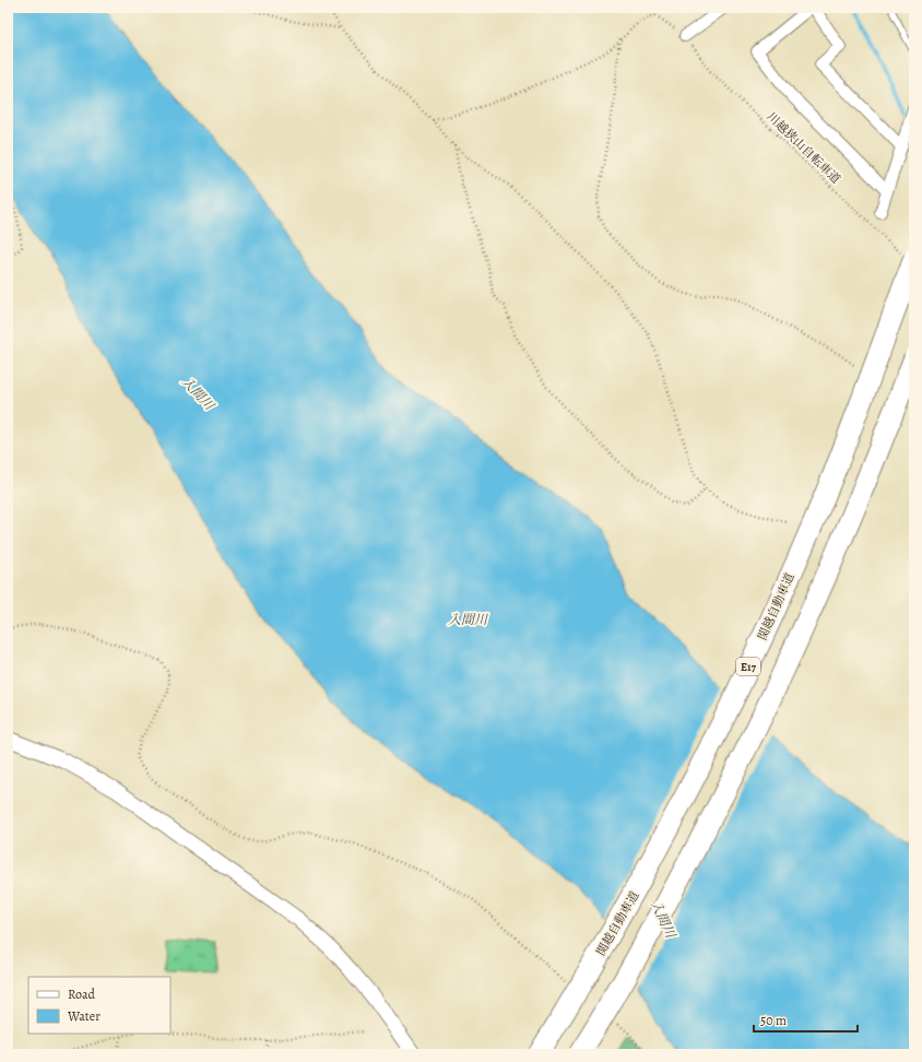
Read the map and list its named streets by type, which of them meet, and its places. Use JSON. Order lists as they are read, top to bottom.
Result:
{
  "streets": {
    "highway": ["関越自動車道", "E17"],
    "path": ["川越狭山自転車道"]
  },
  "crossings": [
    ["川越狭山自転車道", "関越自動車道"]
  ],
  "water": ["入間川"],
  "legend": ["Road", "Water"],
  "scale_bar": "50 m"
}
